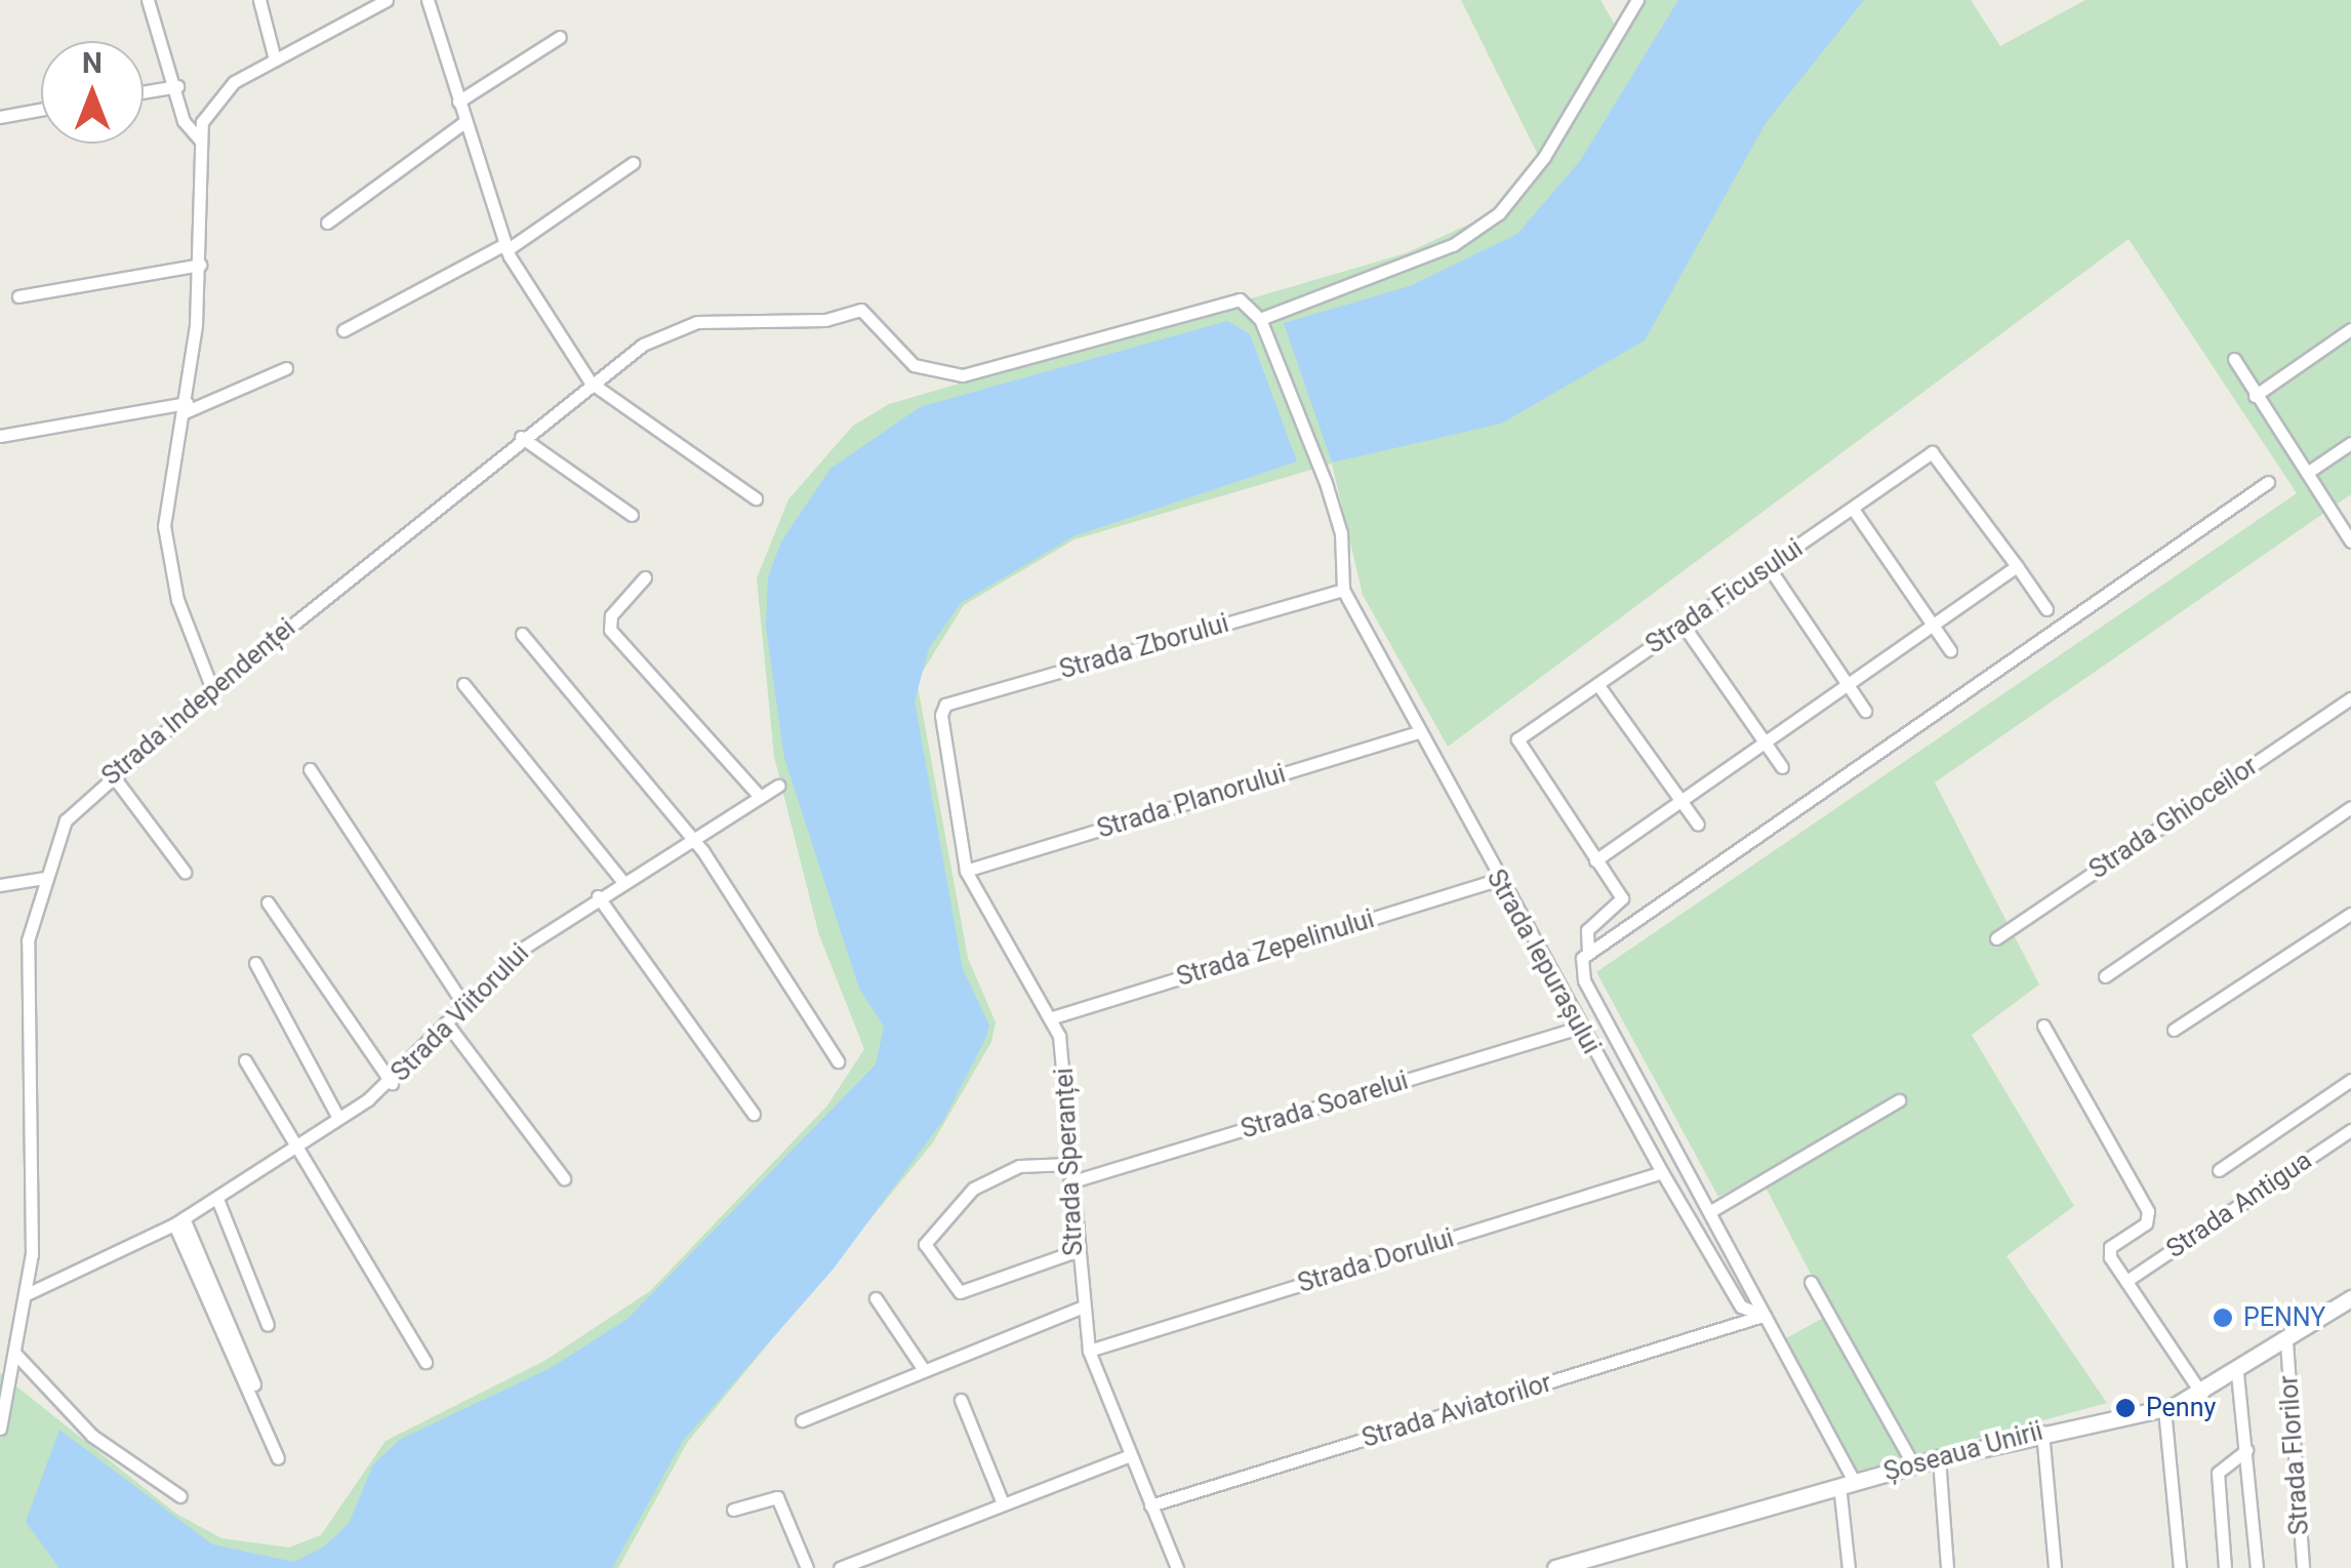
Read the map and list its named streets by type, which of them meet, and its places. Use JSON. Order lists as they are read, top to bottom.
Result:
{
  "streets": {
    "main road": ["Șoseaua Unirii"],
    "street": [
      "Strada Ficusului",
      "Strada Zborului",
      "Strada Independenței",
      "Strada Planorului",
      "Strada Ghioceilor",
      "Strada Zepelinului",
      "Strada Iepurașului",
      "Strada Viitorului",
      "Strada Soarelui",
      "Strada Speranței",
      "Strada Antigua",
      "Strada Dorului",
      "Strada Aviatorilor",
      "Strada Florilor"
    ]
  },
  "crossings": [
    ["Strada Ficusului", "Strada Iepurașului"],
    ["Strada Zborului", "Strada Iepurașului"],
    ["Strada Zborului", "Strada Speranței"],
    ["Strada Independenței", "Strada Viitorului"],
    ["Strada Planorului", "Strada Iepurașului"],
    ["Strada Planorului", "Strada Speranței"],
    ["Strada Zepelinului", "Strada Iepurașului"],
    ["Strada Zepelinului", "Strada Speranței"],
    ["Strada Iepurașului", "Strada Soarelui"],
    ["Strada Iepurașului", "Strada Dorului"],
    ["Strada Iepurașului", "Strada Aviatorilor"],
    ["Strada Iepurașului", "Șoseaua Unirii"],
    ["Strada Soarelui", "Strada Speranței"],
    ["Strada Speranței", "Strada Dorului"],
    ["Strada Speranței", "Strada Aviatorilor"],
    ["Șoseaua Unirii", "Strada Florilor"]
  ],
  "places": ["PENNY", "Penny"],
  "north": "top"
}
